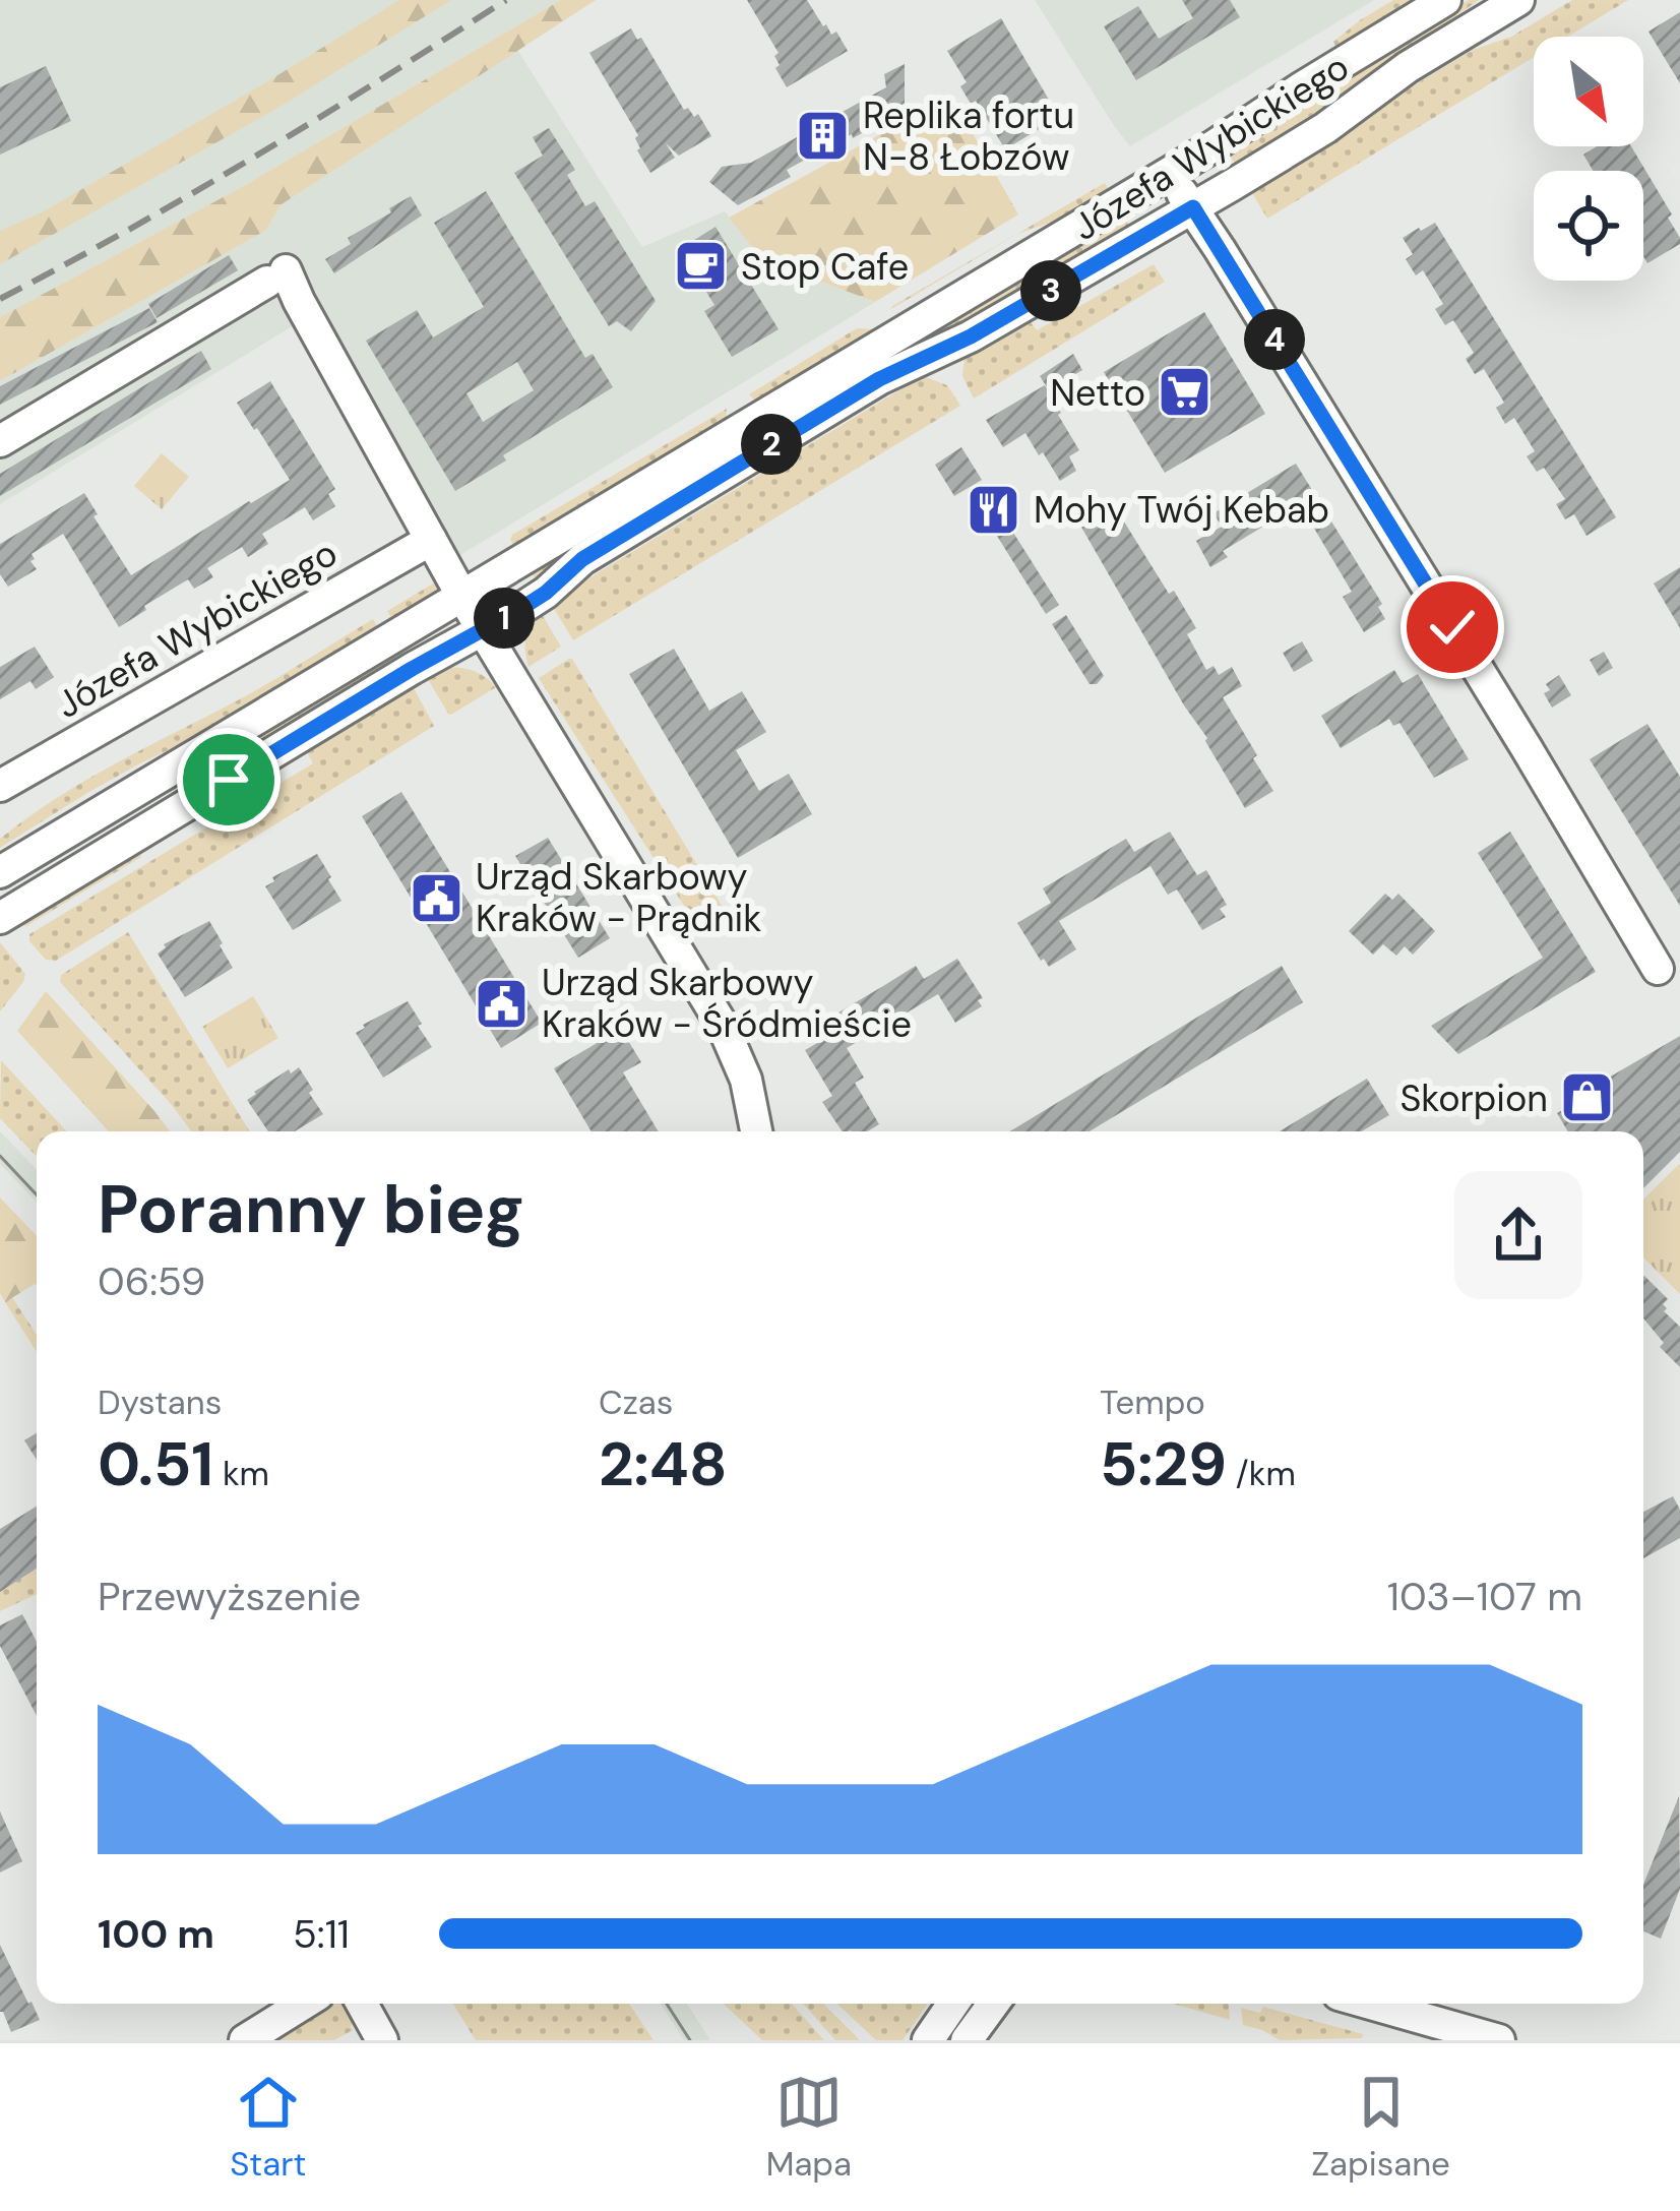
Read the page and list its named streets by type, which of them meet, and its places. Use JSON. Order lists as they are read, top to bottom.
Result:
{
  "streets": {
    "street": ["Józefa Wybickiego"]
  },
  "places": {
    "building": ["Replika fortu N-8 Łobzów"],
    "cafe": ["Stop Cafe"],
    "supermarket": ["Netto"],
    "restaurant": ["Mohy Twój Kebab"],
    "public building": ["Urząd Skarbowy Kraków - Prądnik", "Urząd Skarbowy Kraków - Śródmieście"],
    "shop": ["Skorpion"]
  },
  "north": "bottom right",
  "page": {
    "pins": [
      "3",
      "4",
      "2",
      "1"
    ],
    "heading": ["Poranny bieg", "06:59"],
    "stats": [
      ["Dystans", "0.51 km"],
      ["Czas", "2:48"],
      ["Tempo", "5:29 /km"]
    ],
    "chart": ["Przewyższenie", "103–107 m"],
    "list": [
      {
        "name": "100 m",
        "note": "5:11"
      }
    ],
    "tabs": ["Start", "Mapa", "Zapisane"]
  }
}
